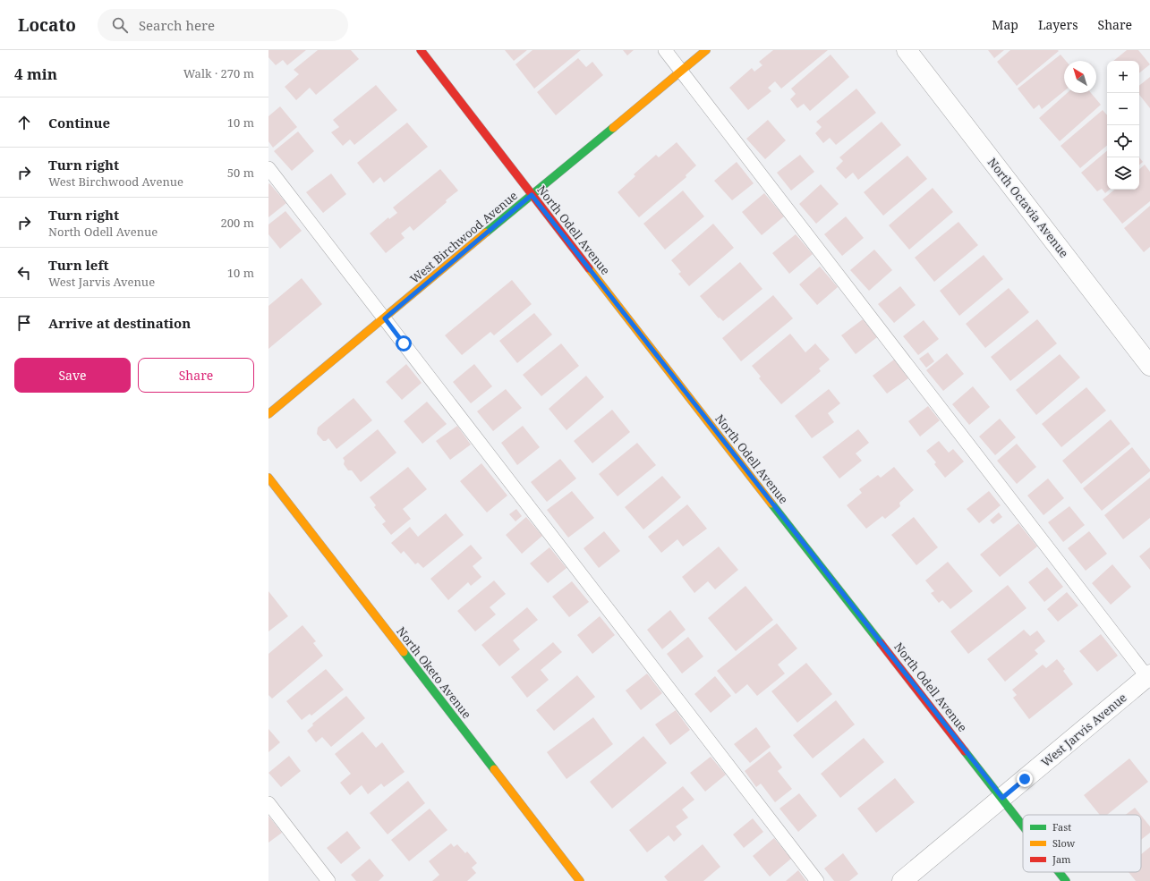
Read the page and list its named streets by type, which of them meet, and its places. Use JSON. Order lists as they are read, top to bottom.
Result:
{
  "streets": {
    "street": [
      "North Octavia Avenue",
      "North Odell Avenue",
      "West Birchwood Avenue",
      "North Oketo Avenue",
      "West Jarvis Avenue"
    ]
  },
  "crossings": [
    ["North Odell Avenue", "West Birchwood Avenue"],
    ["North Odell Avenue", "West Jarvis Avenue"]
  ],
  "legend": ["Fast", "Slow", "Jam"],
  "north": "top left",
  "page": {
    "header": "Locato",
    "search": "Search here",
    "nav": ["Map", "Layers", "Share"],
    "heading": ["4 min", "Walk · 270 m"],
    "map_buttons": ["+", "−"],
    "list": [
      ["Continue", "10 m"],
      ["Turn right", "West Birchwood Avenue", "50 m"],
      ["Turn right", "North Odell Avenue", "200 m"],
      ["Turn left", "West Jarvis Avenue", "10 m"],
      "Arrive at destination"
    ],
    "buttons": ["Save", "Share"]
  }
}
